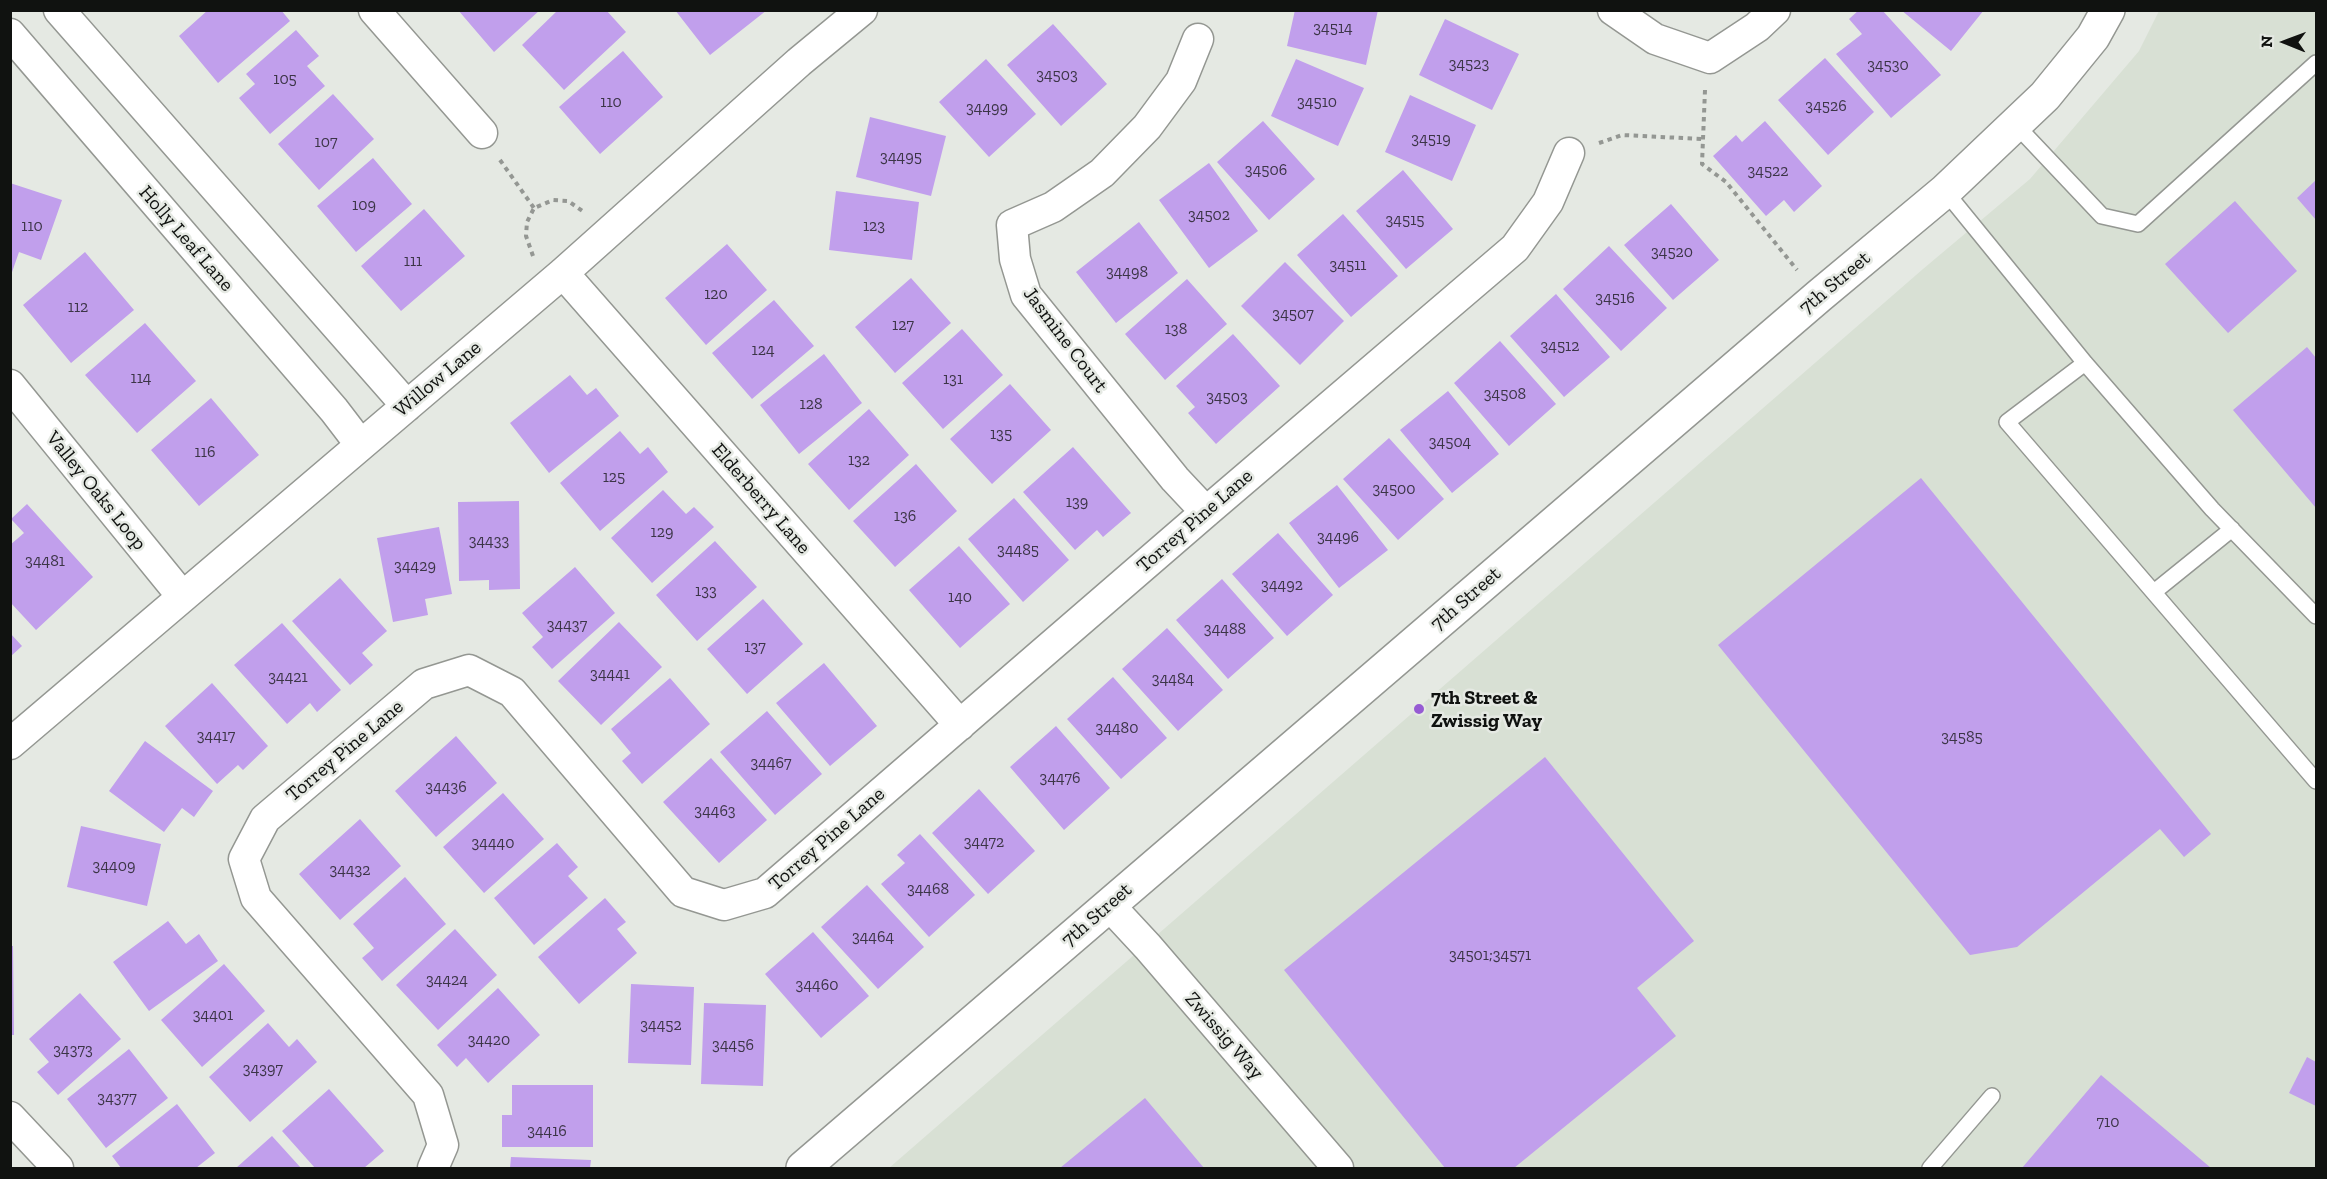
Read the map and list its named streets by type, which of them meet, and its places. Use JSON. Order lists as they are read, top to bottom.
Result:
{
  "streets": {
    "street": [
      "Holly Leaf Lane",
      "7th Street",
      "Jasmine Court",
      "Willow Lane",
      "Valley Oaks Loop",
      "Elderberry Lane",
      "Torrey Pine Lane",
      "Zwissig Way"
    ]
  },
  "crossings": [
    ["Holly Leaf Lane", "Willow Lane"],
    ["7th Street", "Zwissig Way"],
    ["Jasmine Court", "Torrey Pine Lane"],
    ["Willow Lane", "Valley Oaks Loop"],
    ["Willow Lane", "Elderberry Lane"],
    ["Elderberry Lane", "Torrey Pine Lane"]
  ],
  "places": ["7th Street & Zwissig Way"],
  "house_numbers": [
    "34514",
    "34523",
    "34530",
    "34503",
    "105",
    "110",
    "34510",
    "34526",
    "34499",
    "34519",
    "107",
    "34495",
    "34506",
    "34522",
    "109",
    "34502",
    "34515",
    "110",
    "123",
    "34520",
    "111",
    "34511",
    "34498",
    "120",
    "34516",
    "112",
    "34507",
    "127",
    "138",
    "34512",
    "124",
    "114",
    "131",
    "34508",
    "34503",
    "128",
    "135",
    "34504",
    "116",
    "132",
    "125",
    "34500",
    "139",
    "136",
    "129",
    "34496",
    "34433",
    "34485",
    "34481",
    "34429",
    "34492",
    "133",
    "140",
    "34437",
    "34488",
    "137",
    "34441",
    "34421",
    "34484",
    "34480",
    "34417",
    "34585",
    "34467",
    "34476",
    "34436",
    "34463",
    "34472",
    "34440",
    "34409",
    "34432",
    "34468",
    "34464",
    "34501;34571",
    "34424",
    "34460",
    "34401",
    "34452",
    "34420",
    "34456",
    "34373",
    "34397",
    "34377",
    "710",
    "34416"
  ],
  "north": "left"
}
